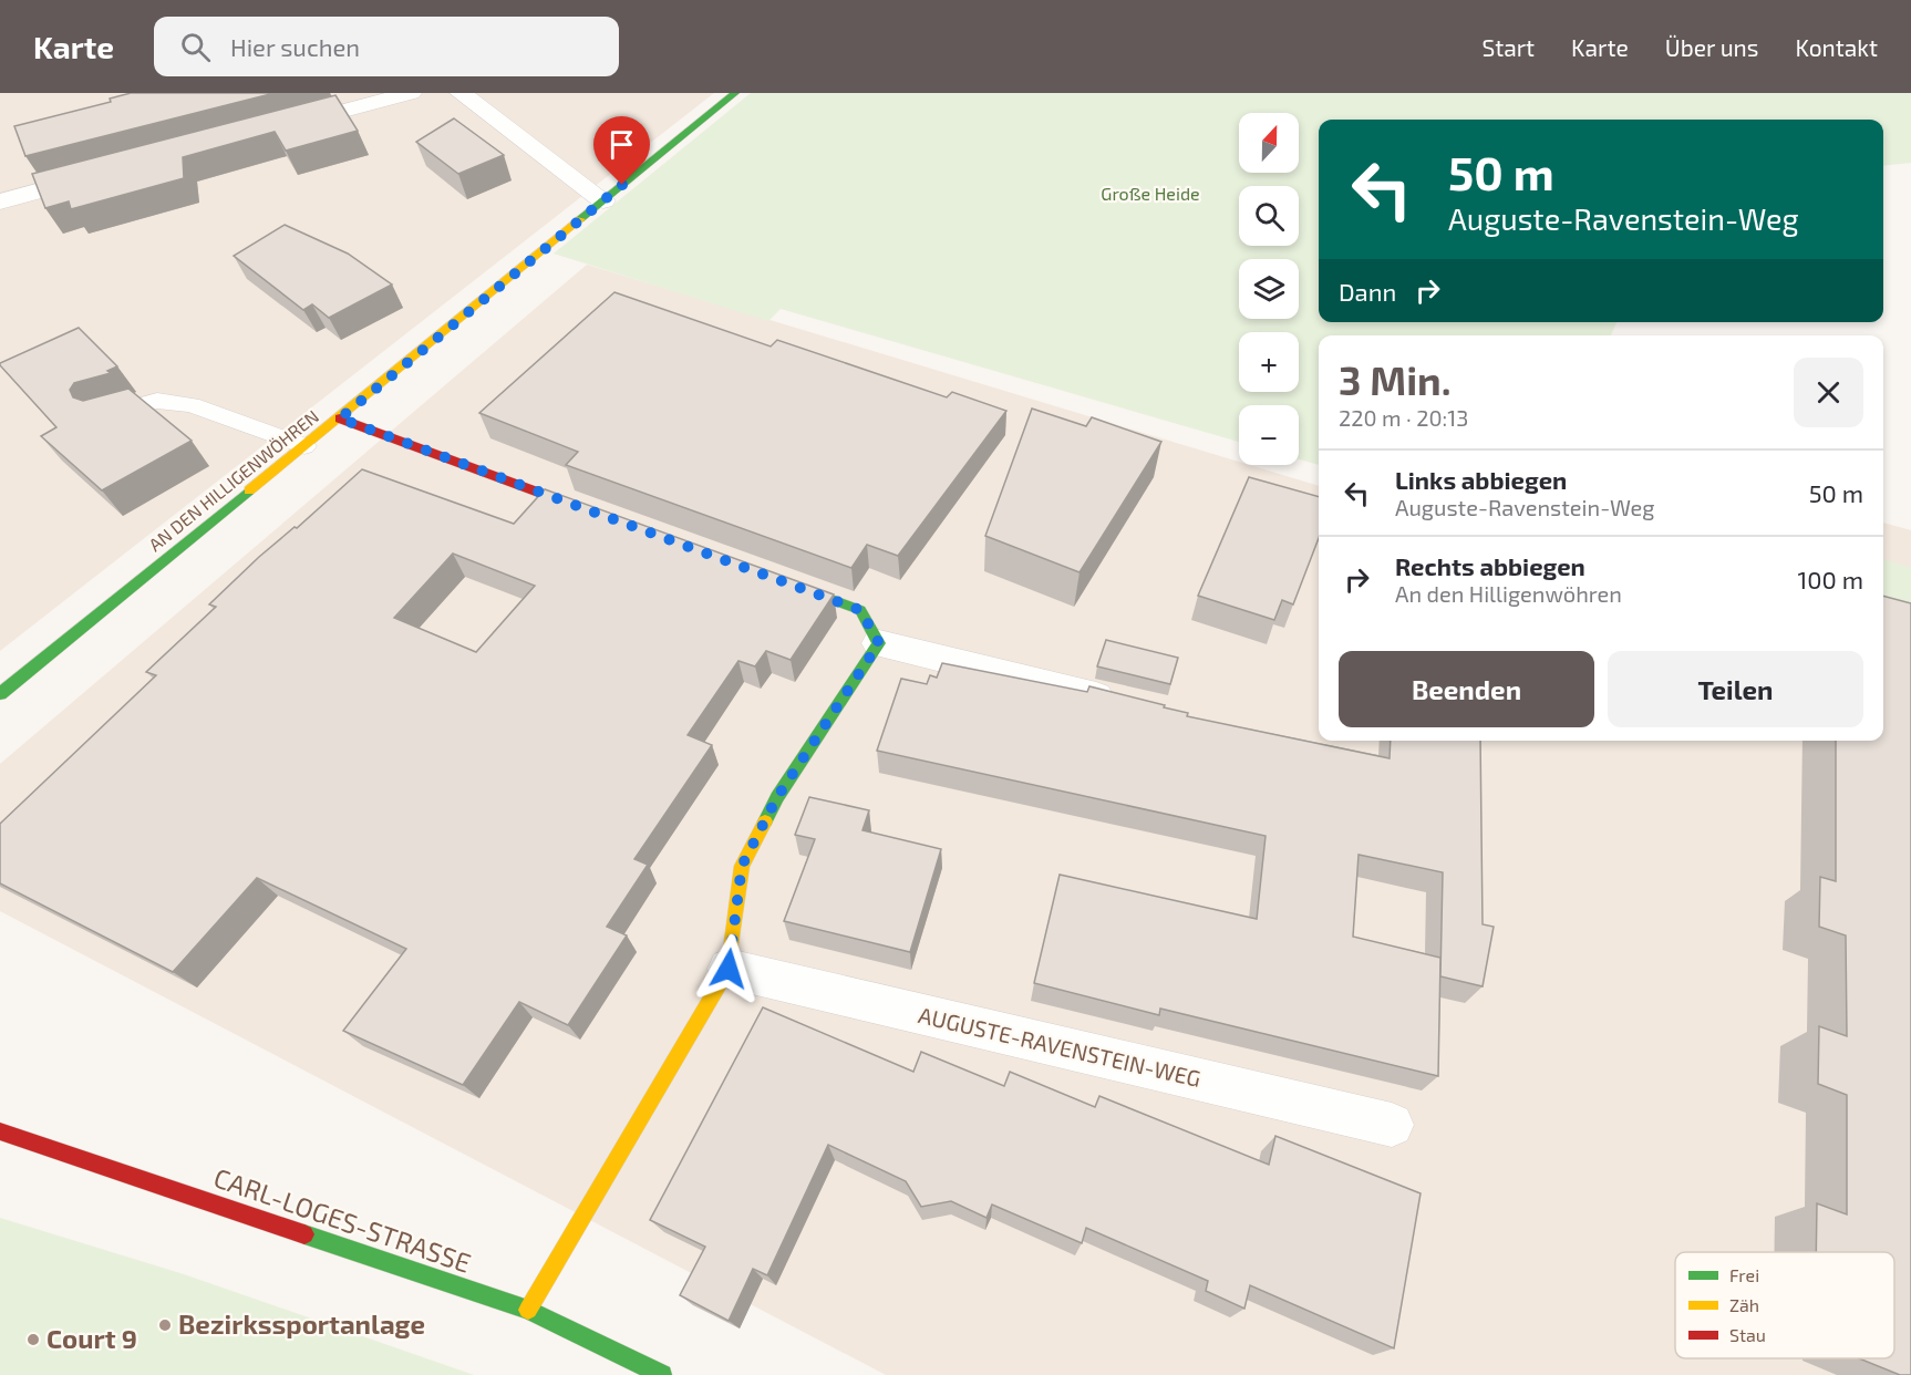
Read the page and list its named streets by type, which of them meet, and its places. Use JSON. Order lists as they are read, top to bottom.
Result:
{
  "streets": {
    "street": ["AN DEN HILLIGENWÖHREN", "AUGUSTE-RAVENSTEIN-WEG", "CARL-LOGES-STRASSE"]
  },
  "parks": ["Große Heide"],
  "places": ["Bezirkssportanlage", "Court 9"],
  "legend": ["Frei", "Zäh", "Stau"],
  "north": "top",
  "page": {
    "header": "Karte",
    "search": "Hier suchen",
    "nav": [
      "Start",
      "Karte",
      "Über uns",
      "Kontakt"
    ],
    "map_buttons": ["+", "−"],
    "turn": ["50 m", "Auguste-Ravenstein-Weg"],
    "then": "Dann",
    "heading": ["3 Min.", "220 m · 20:13"],
    "list": [
      {
        "name": "Links abbiegen",
        "note": "Auguste-Ravenstein-Weg",
        "value": "50 m"
      },
      {
        "name": "Rechts abbiegen",
        "note": "An den Hilligenwöhren",
        "value": "100 m"
      }
    ],
    "buttons": ["Beenden", "Teilen"]
  }
}
